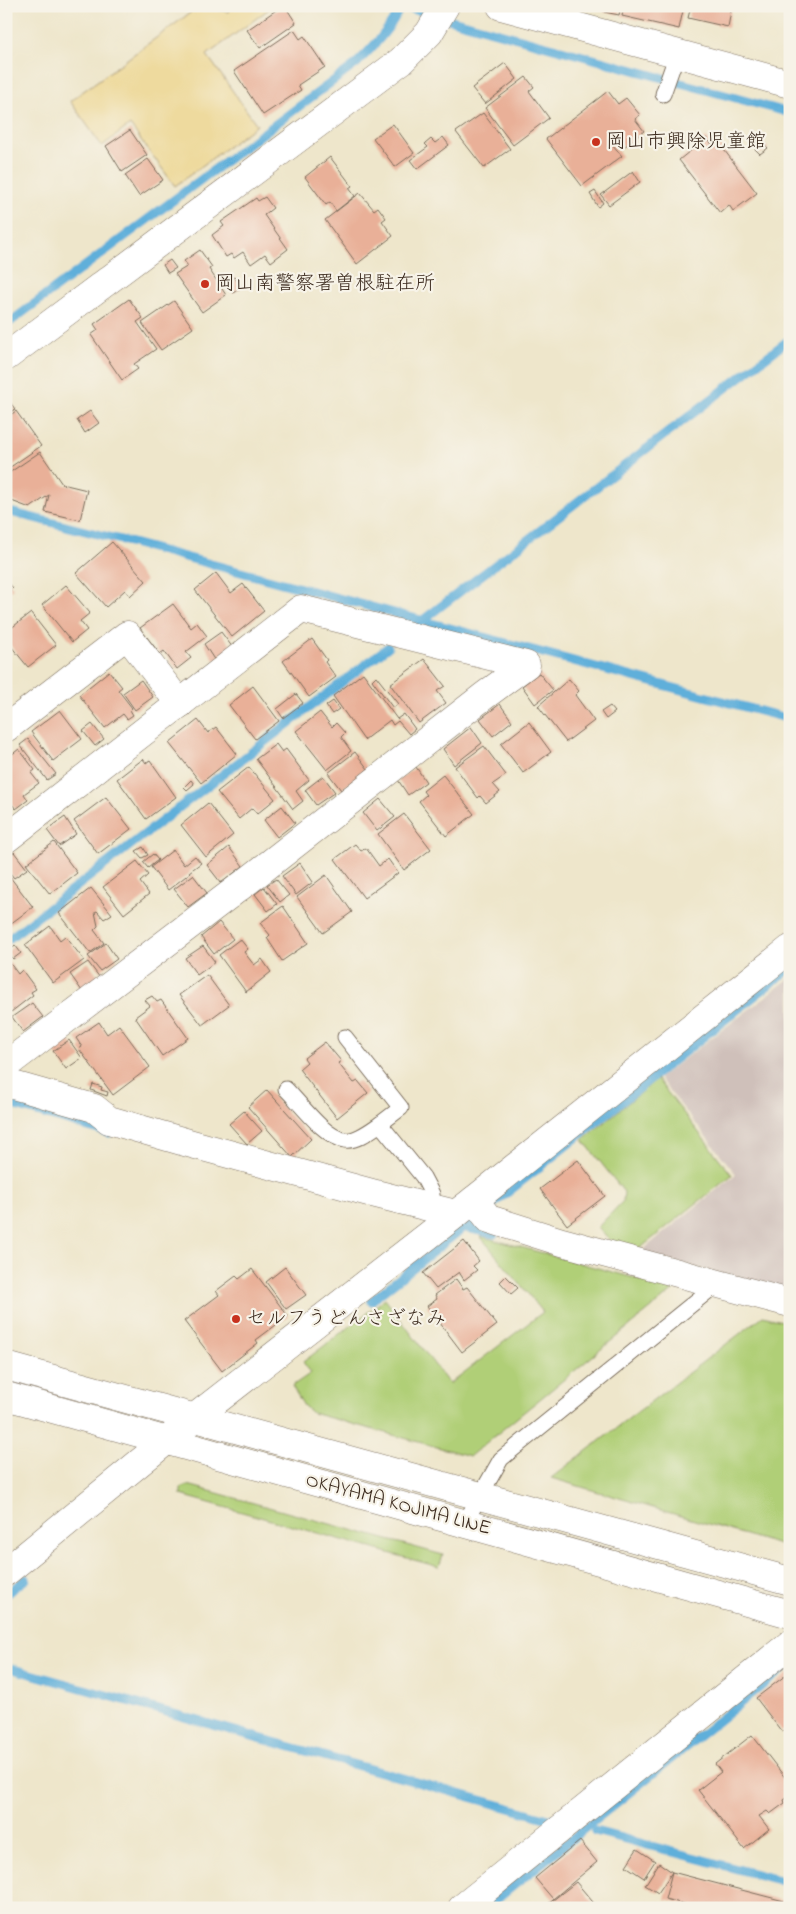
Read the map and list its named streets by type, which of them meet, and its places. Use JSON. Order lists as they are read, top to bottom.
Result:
{
  "streets": {
    "street": ["OKAYAMA KOJIMA LINE"]
  },
  "places": ["岡山市興除児童館", "岡山南警察署曽根駐在所", "セルフうどんさざなみ"]
}
